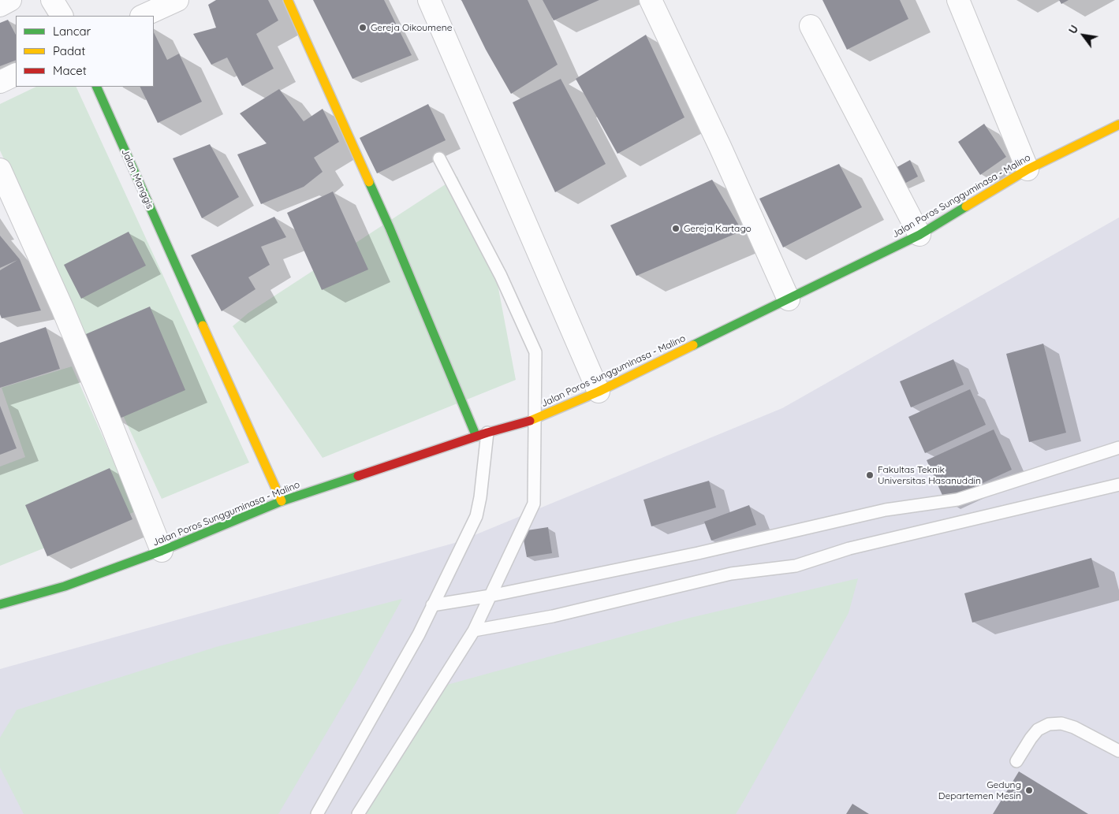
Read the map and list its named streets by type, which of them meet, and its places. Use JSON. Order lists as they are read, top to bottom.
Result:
{
  "streets": {
    "main road": ["Jalan Manggis", "Jalan Poros Sungguminasa - Malino"]
  },
  "crossings": [
    ["Jalan Manggis", "Jalan Poros Sungguminasa - Malino"]
  ],
  "places": [
    "Gereja Oikoumene",
    "Gereja Kartago",
    "Fakultas Teknik Universitas Hasanuddin",
    "Gedung Departemen Mesin"
  ],
  "legend": ["Lancar", "Padat", "Macet"],
  "north": "top left"
}
